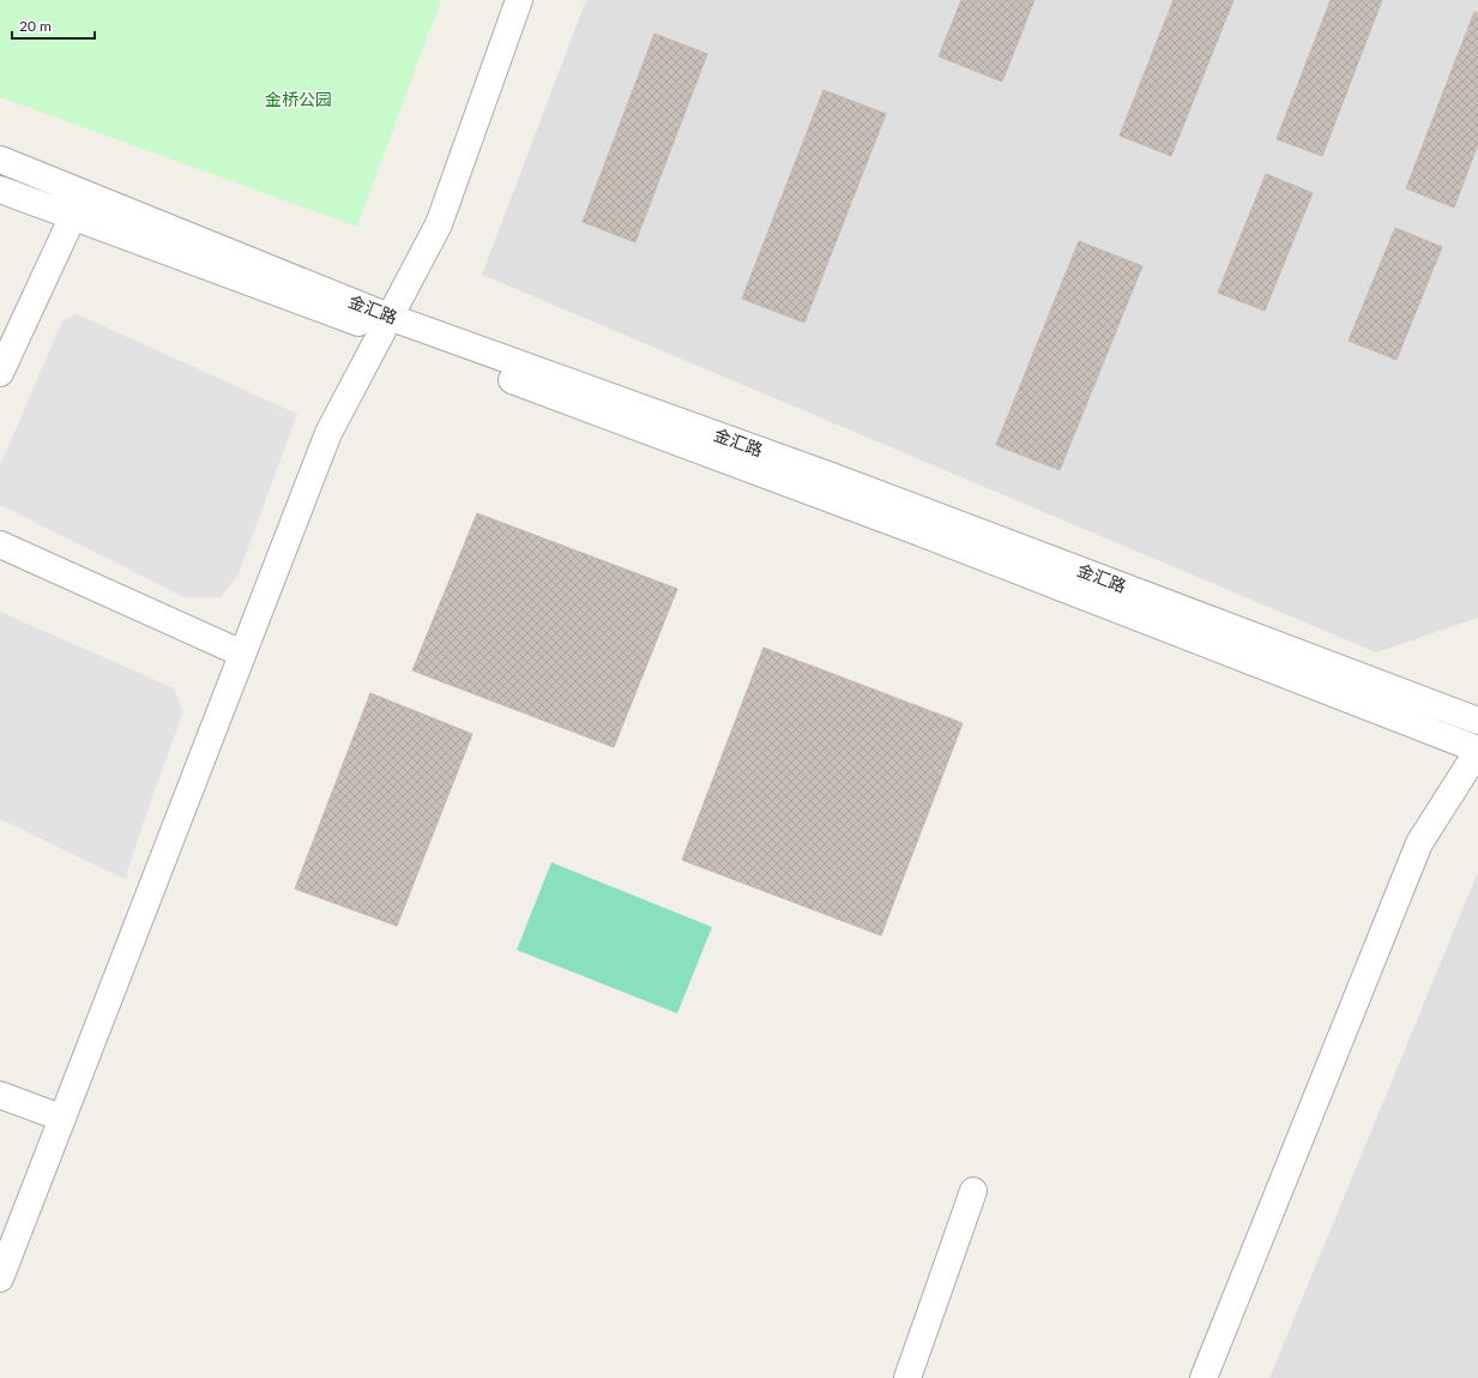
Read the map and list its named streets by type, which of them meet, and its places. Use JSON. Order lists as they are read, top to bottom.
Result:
{
  "streets": {
    "street": ["金汇路"]
  },
  "parks": ["金桥公园"],
  "scale_bar": "20 m"
}
